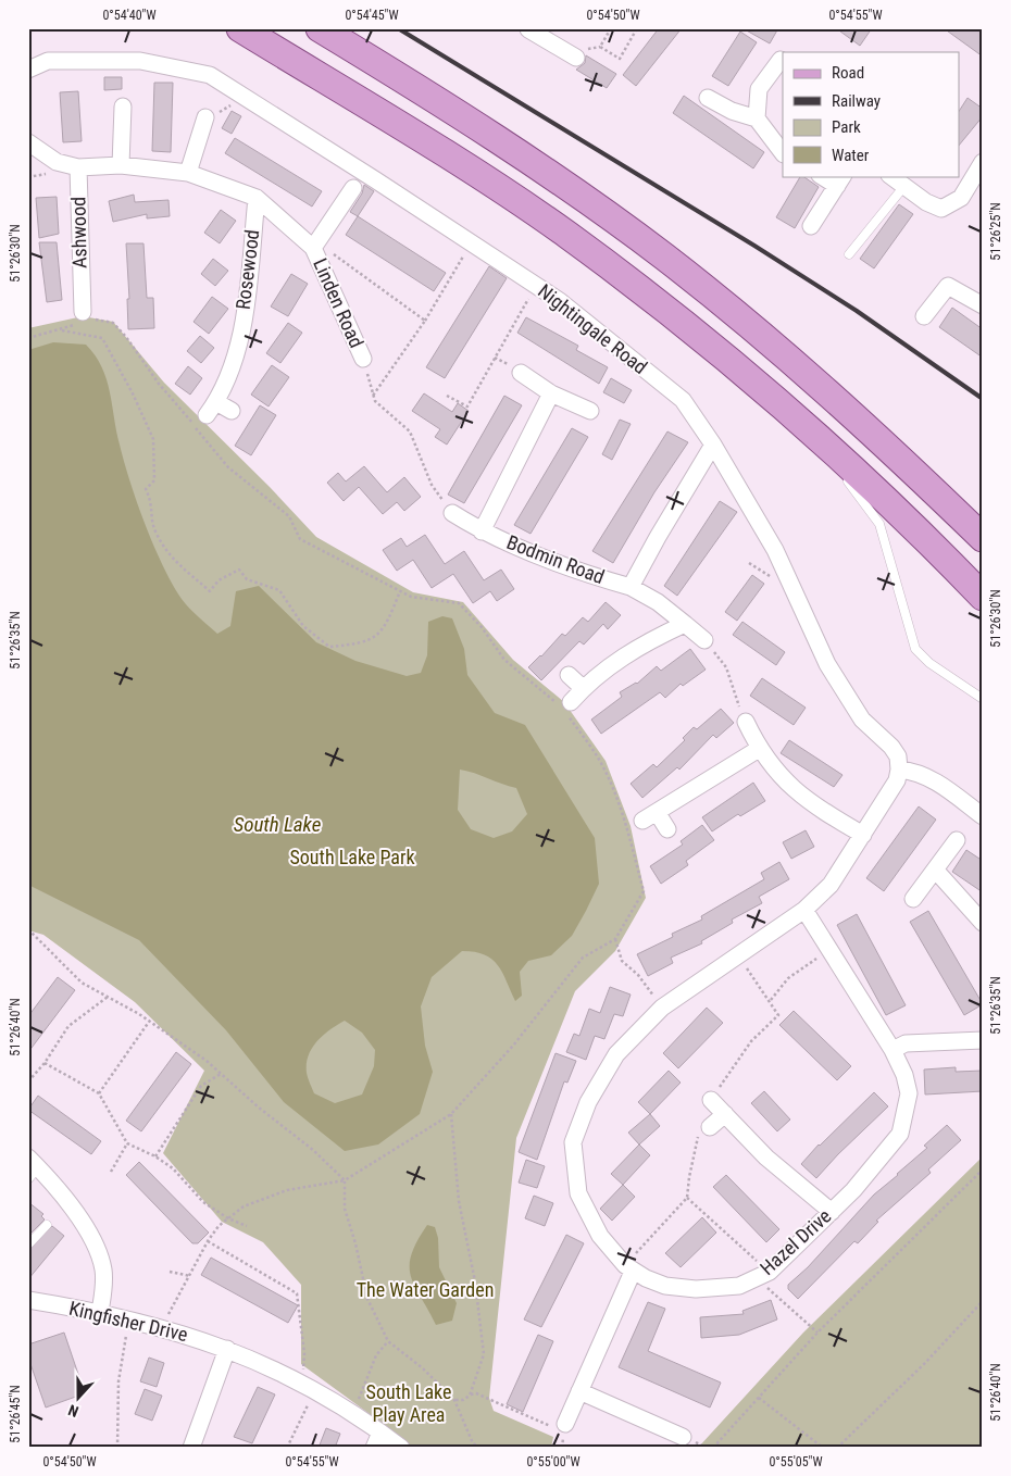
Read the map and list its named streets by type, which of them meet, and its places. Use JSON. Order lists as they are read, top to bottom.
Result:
{
  "streets": {
    "street": [
      "Ashwood",
      "Rosewood",
      "Linden Road",
      "Nightingale Road",
      "Bodmin Road",
      "Hazel Drive",
      "Kingfisher Drive"
    ]
  },
  "crossings": [
    ["Ashwood", "Linden Road"],
    ["Rosewood", "Linden Road"],
    ["Nightingale Road", "Bodmin Road"],
    ["Nightingale Road", "Hazel Drive"]
  ],
  "water": ["South Lake"],
  "parks": ["South Lake Park", "The Water Garden", "South Lake Play Area"],
  "legend": [
    "Road",
    "Railway",
    "Park",
    "Water"
  ],
  "north": "bottom",
  "coordinates": [
    "0°54'40\"W",
    "0°54'45\"W",
    "0°54'50\"W",
    "0°54'55\"W",
    "51°26'25\"N",
    "51°26'30\"N",
    "51°26'35\"N",
    "51°26'40\"N",
    "51°26'45\"N",
    "0°55'00\"W",
    "0°55'05\"W"
  ]
}
